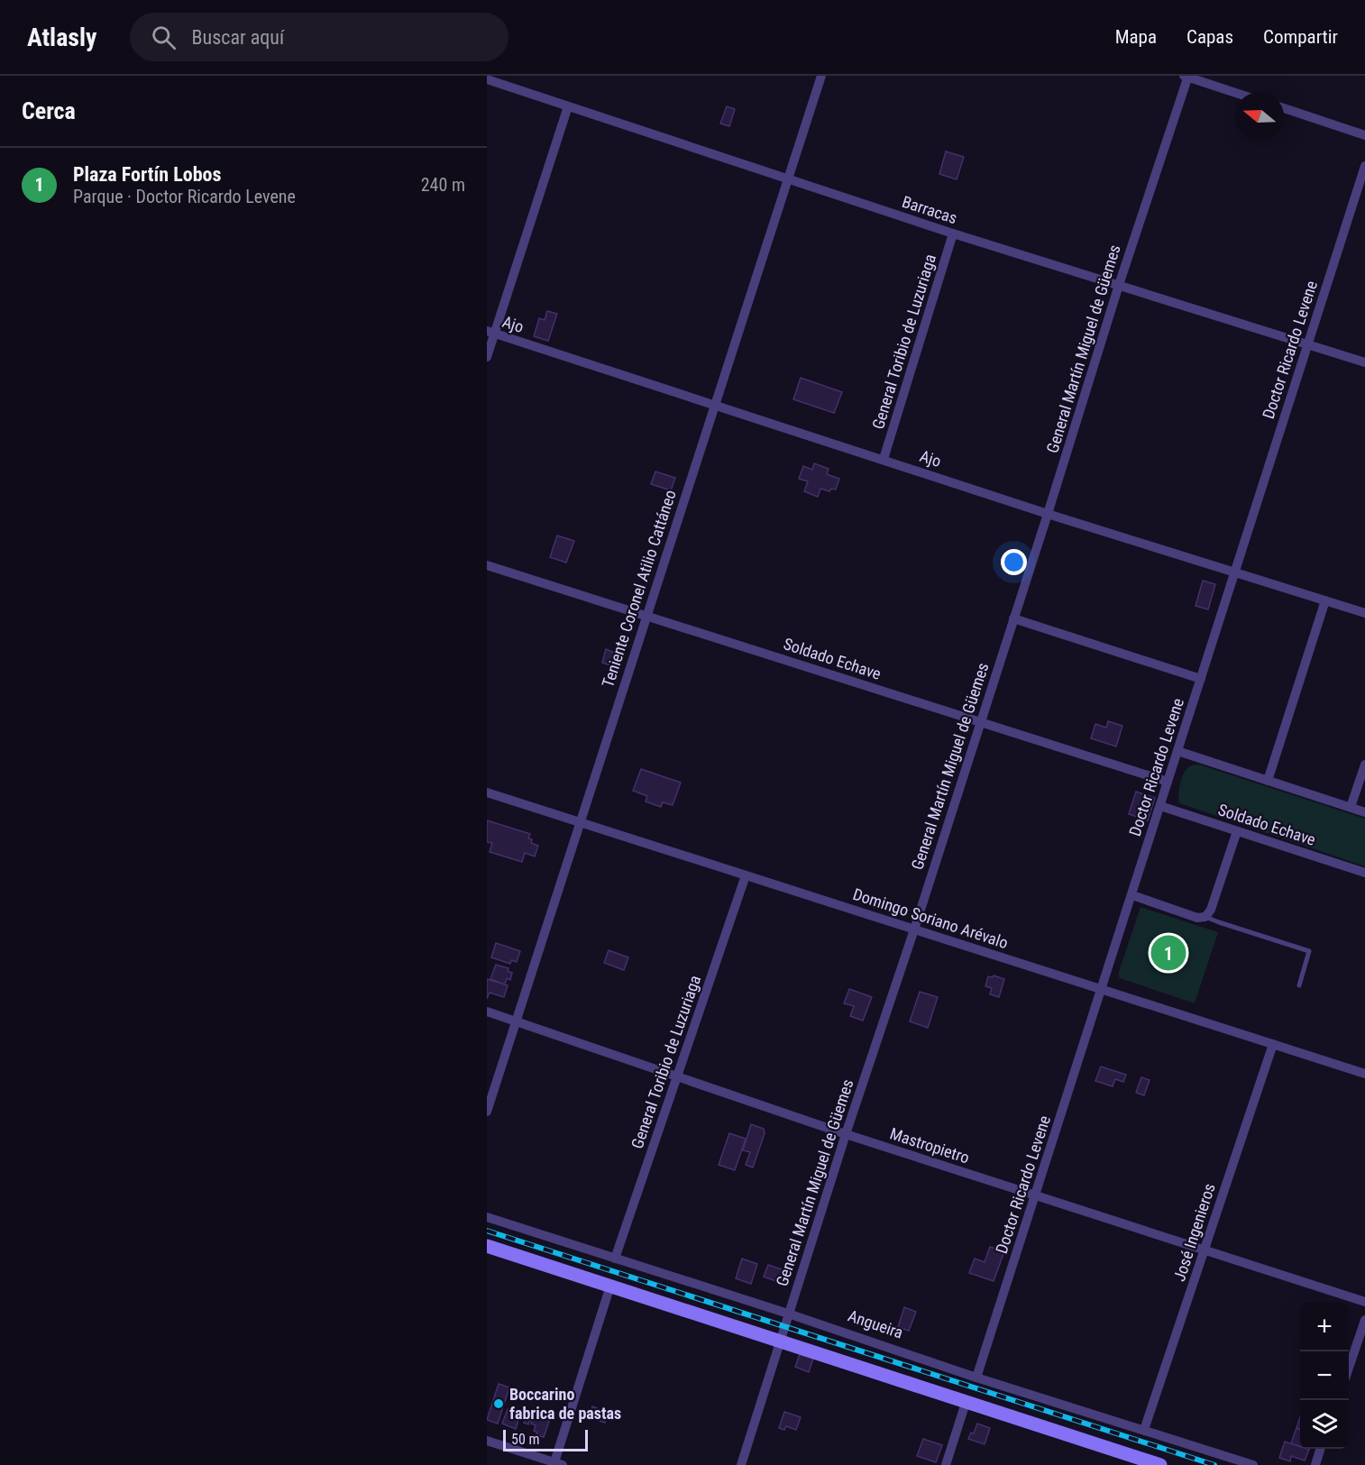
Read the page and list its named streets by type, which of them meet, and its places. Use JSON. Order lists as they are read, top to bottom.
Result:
{
  "streets": {
    "street": [
      "Barracas",
      "Ajo",
      "General Toribio de Luzuriaga",
      "General Martín Miguel de Güemes",
      "Doctor Ricardo Levene",
      "Teniente Coronel Atilio Cattáneo",
      "Soldado Echave",
      "Domingo Soriano Arévalo",
      "Mastropietro",
      "José Ingenieros",
      "Angueira"
    ]
  },
  "crossings": [
    ["Barracas", "General Toribio de Luzuriaga"],
    ["Barracas", "General Martín Miguel de Güemes"],
    ["Barracas", "Doctor Ricardo Levene"],
    ["Barracas", "Teniente Coronel Atilio Cattáneo"],
    ["Ajo", "General Toribio de Luzuriaga"],
    ["Ajo", "General Martín Miguel de Güemes"],
    ["Ajo", "Doctor Ricardo Levene"],
    ["Ajo", "Teniente Coronel Atilio Cattáneo"],
    ["General Toribio de Luzuriaga", "Domingo Soriano Arévalo"],
    ["General Toribio de Luzuriaga", "Mastropietro"],
    ["General Toribio de Luzuriaga", "Angueira"],
    ["General Martín Miguel de Güemes", "Soldado Echave"],
    ["General Martín Miguel de Güemes", "Domingo Soriano Arévalo"],
    ["General Martín Miguel de Güemes", "Mastropietro"],
    ["General Martín Miguel de Güemes", "Angueira"],
    ["Doctor Ricardo Levene", "Soldado Echave"],
    ["Doctor Ricardo Levene", "Domingo Soriano Arévalo"],
    ["Doctor Ricardo Levene", "Mastropietro"],
    ["Doctor Ricardo Levene", "Angueira"],
    ["Teniente Coronel Atilio Cattáneo", "Soldado Echave"],
    ["Teniente Coronel Atilio Cattáneo", "Domingo Soriano Arévalo"],
    ["Teniente Coronel Atilio Cattáneo", "Mastropietro"],
    ["Domingo Soriano Arévalo", "José Ingenieros"],
    ["Mastropietro", "José Ingenieros"],
    ["José Ingenieros", "Angueira"]
  ],
  "places": ["Boccarino fabrica de pastas"],
  "scale_bar": "50 m",
  "north": "left",
  "page": {
    "header": "Atlasly",
    "search": "Buscar aquí",
    "nav": ["Mapa", "Capas", "Compartir"],
    "heading": "Cerca",
    "list": [
      {
        "mark": "1",
        "name": "Plaza Fortín Lobos",
        "note": "Parque · Doctor Ricardo Levene",
        "value": "240 m"
      }
    ],
    "pins": "1",
    "map_buttons": ["+", "−"],
    "scale": "50 m"
  }
}
